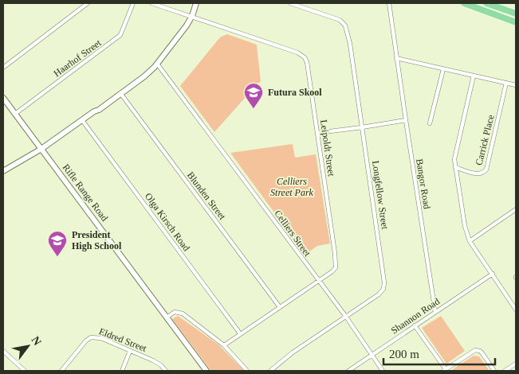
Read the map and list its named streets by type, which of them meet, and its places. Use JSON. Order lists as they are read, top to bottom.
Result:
{
  "streets": {
    "main road": ["Rifle Range Road"],
    "street": [
      "Haarhof Street",
      "Carrick Place",
      "Leipoldt Street",
      "Bangor Road",
      "Longfellow Street",
      "Blunden Street",
      "Olga Kirsch Road",
      "Celliers Street",
      "Shannon Road",
      "Eldred Street"
    ]
  },
  "crossings": [
    ["Haarhof Street", "Rifle Range Road"],
    ["Leipoldt Street", "Blunden Street"],
    ["Leipoldt Street", "Olga Kirsch Road"],
    ["Leipoldt Street", "Celliers Street"],
    ["Bangor Road", "Shannon Road"],
    ["Longfellow Street", "Celliers Street"],
    ["Celliers Street", "Shannon Road"]
  ],
  "parks": ["Celliers Street Park"],
  "places": {
    "school or university": ["Futura Skool", "President High School"]
  },
  "scale_bar": "200 m",
  "north": "top right"
}
